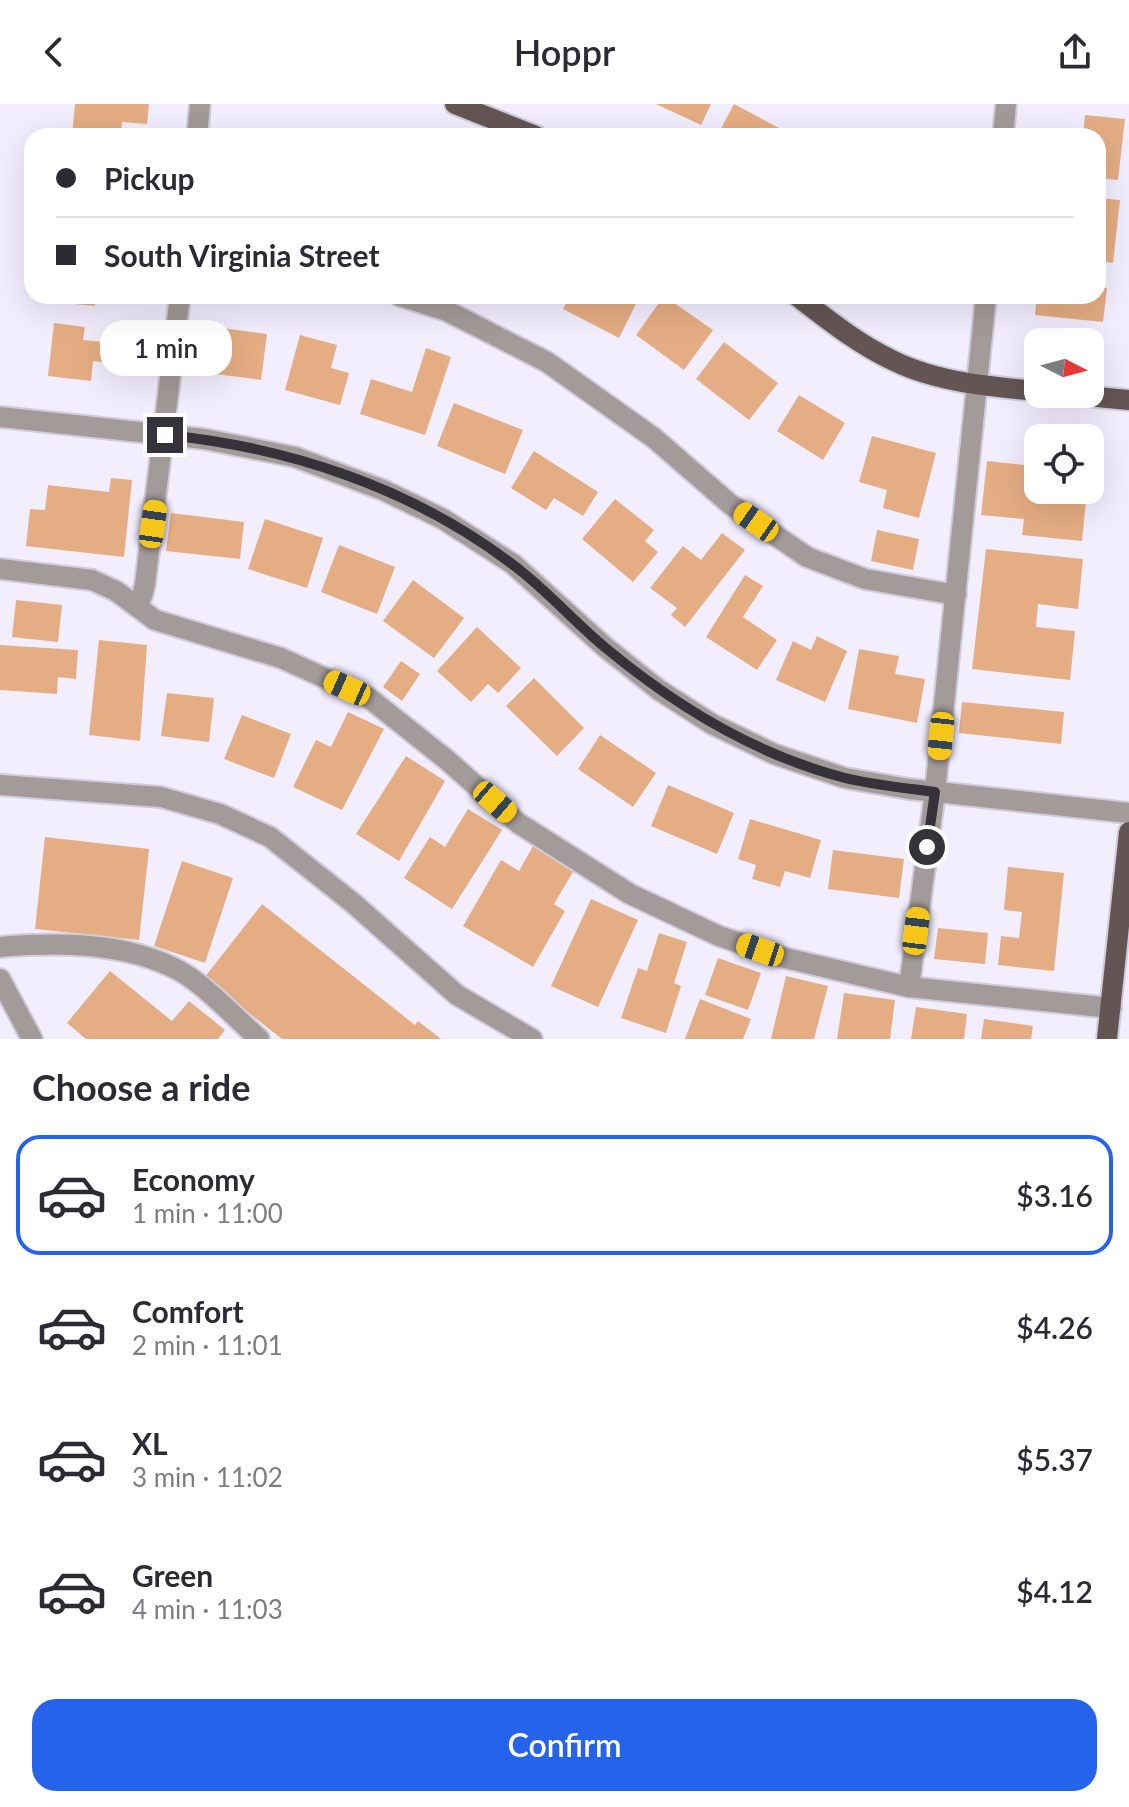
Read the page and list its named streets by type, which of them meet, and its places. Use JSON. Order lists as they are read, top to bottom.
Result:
{
  "north": "right",
  "page": {
    "header": "Hoppr",
    "banner": ["Pickup", "South Virginia Street"],
    "bubble": "1 min",
    "heading": "Choose a ride",
    "list": [
      {
        "name": "Economy",
        "note": "1 min · 11:00",
        "value": "$3.16"
      },
      {
        "name": "Comfort",
        "note": "2 min · 11:01",
        "value": "$4.26"
      },
      {
        "name": "XL",
        "note": "3 min · 11:02",
        "value": "$5.37"
      },
      {
        "name": "Green",
        "note": "4 min · 11:03",
        "value": "$4.12"
      }
    ],
    "buttons": "Confirm"
  }
}
